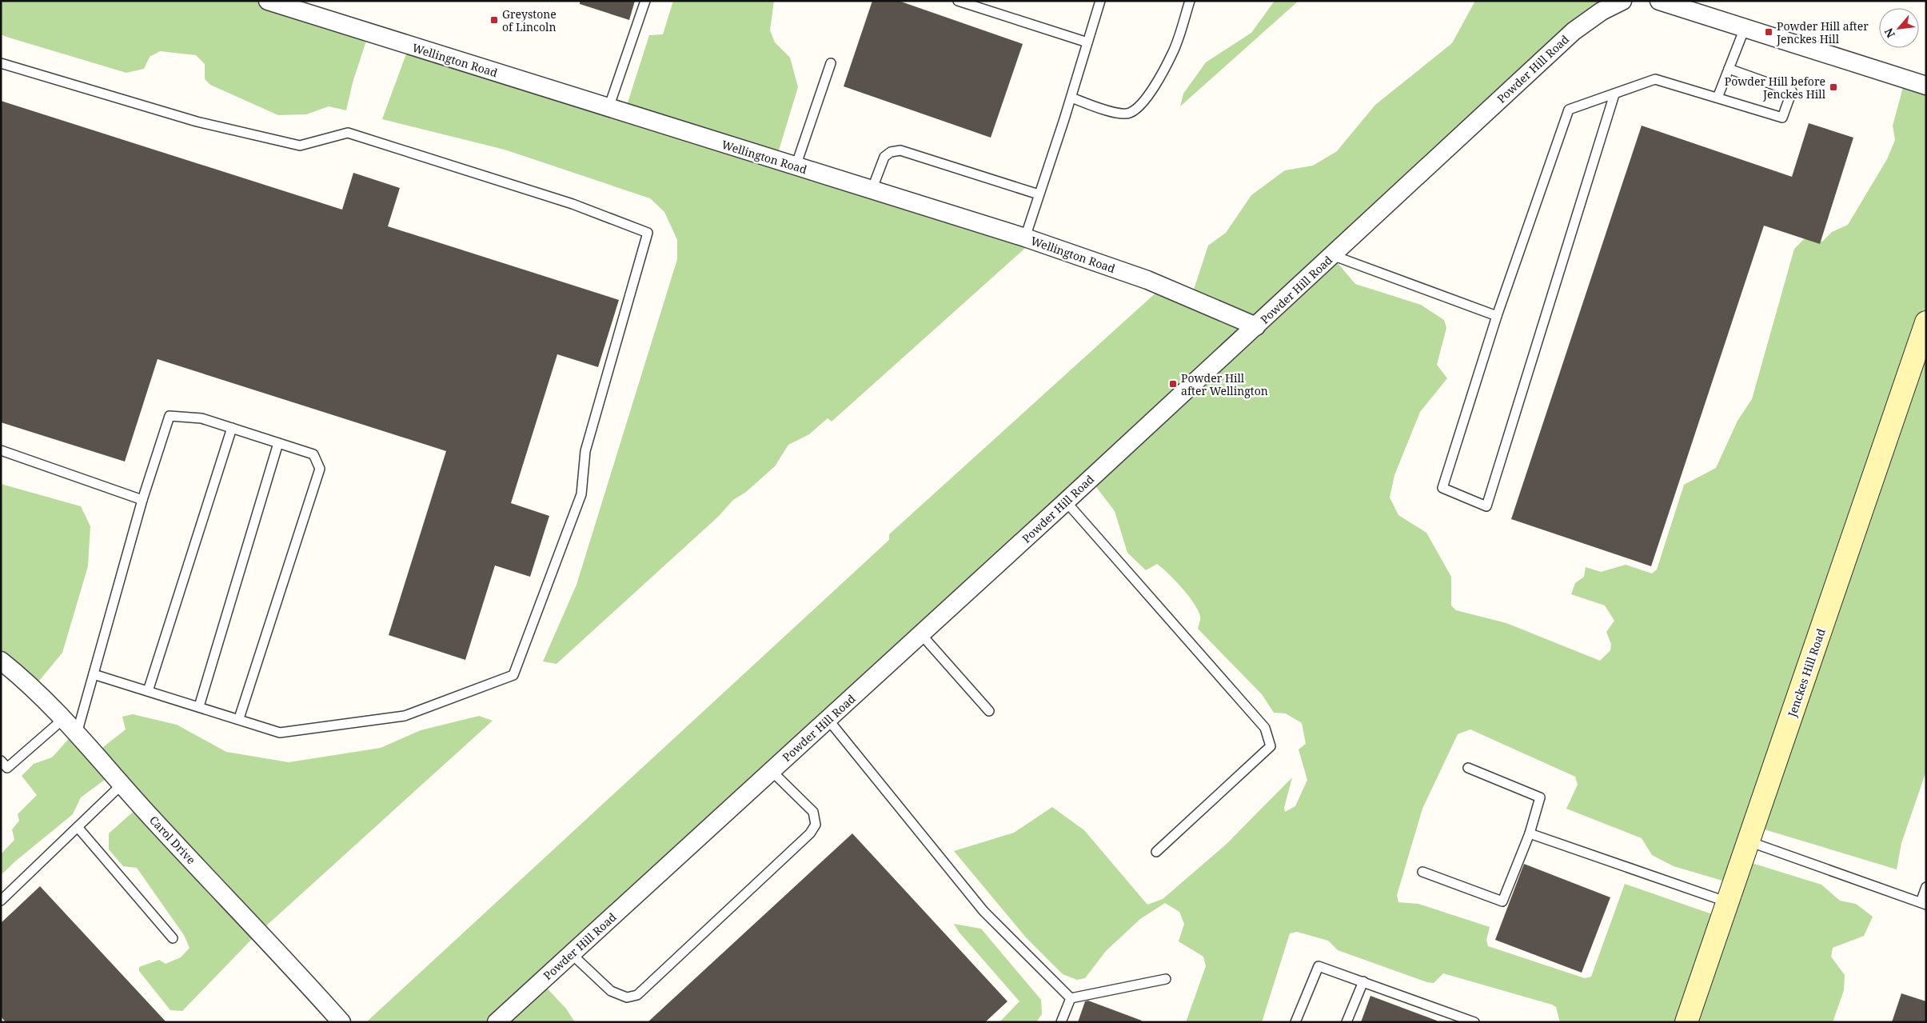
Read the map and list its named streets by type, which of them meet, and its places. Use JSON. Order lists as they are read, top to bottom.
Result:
{
  "streets": {
    "main road": ["Jenckes Hill Road"],
    "street": ["Wellington Road", "Powder Hill Road", "Carol Drive"]
  },
  "crossings": [
    ["Wellington Road", "Powder Hill Road"]
  ],
  "places": {
    "transit": [
      "Greystone of Lincoln",
      "Powder Hill after Jenckes Hill",
      "Powder Hill before Jenckes Hill",
      "Powder Hill after Wellington"
    ]
  },
  "north": "bottom left"
}
